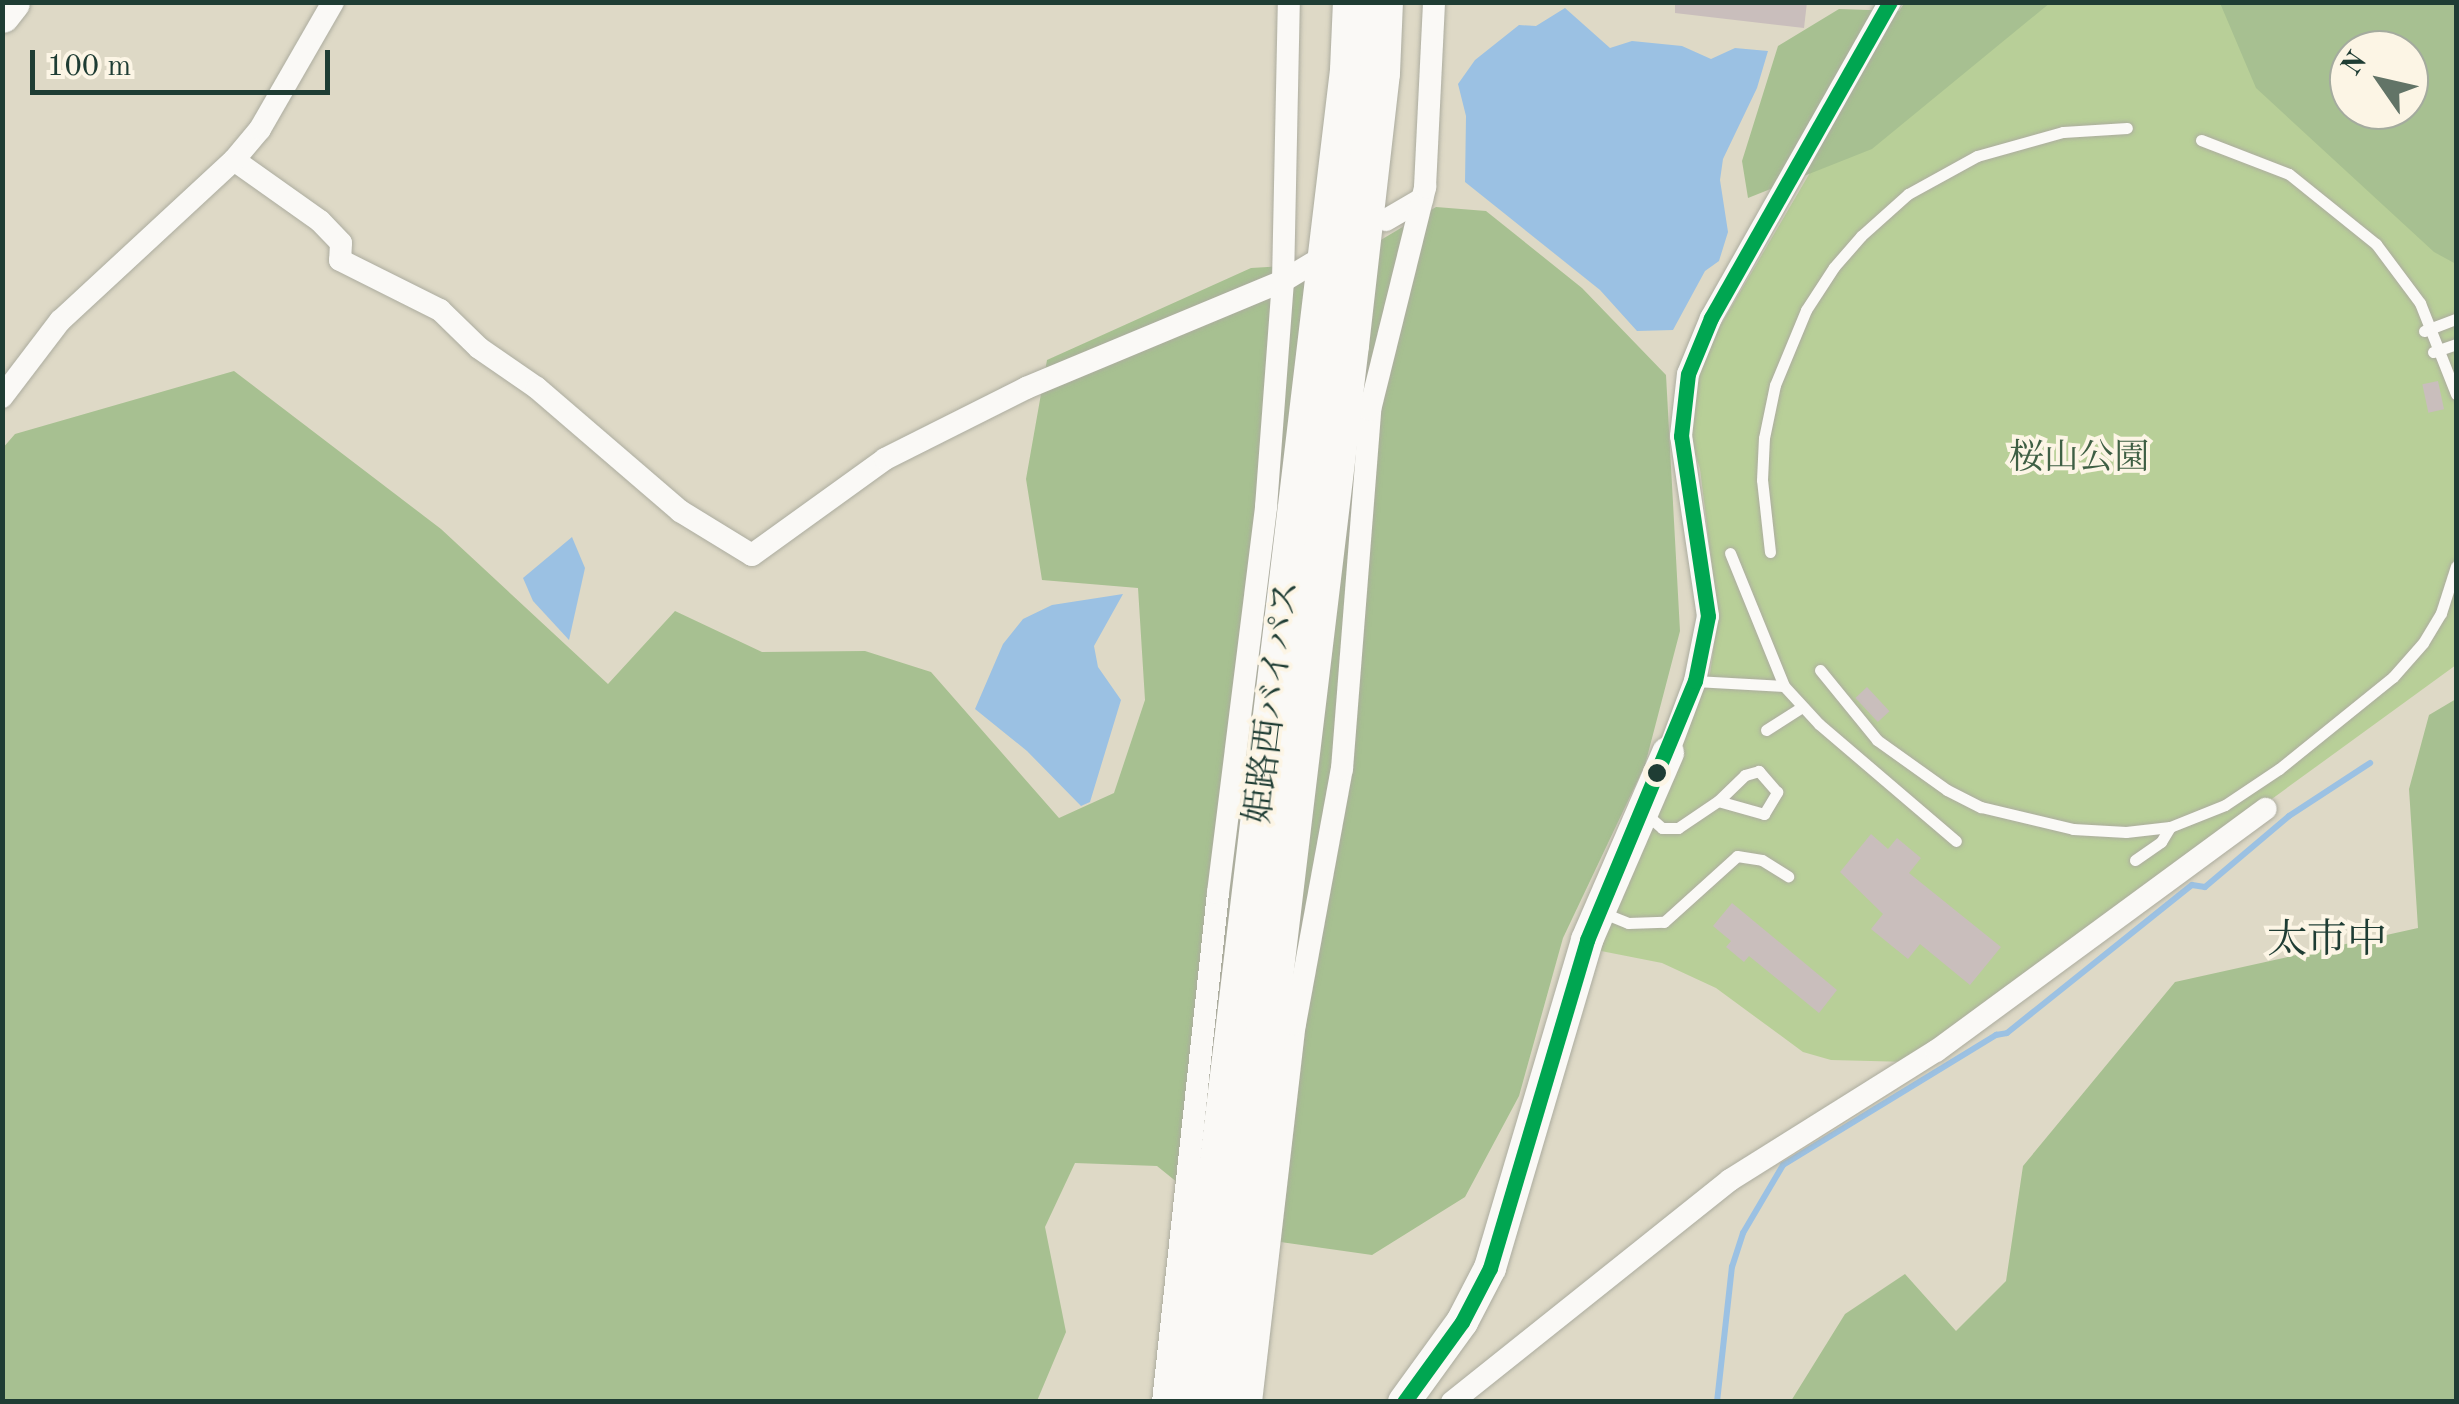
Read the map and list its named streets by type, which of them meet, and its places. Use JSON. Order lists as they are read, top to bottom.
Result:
{
  "streets": {
    "highway": ["姫路西バイパス"]
  },
  "districts": ["太市中"],
  "parks": ["桜山公園"],
  "scale_bar": "100 m",
  "north": "top left"
}
